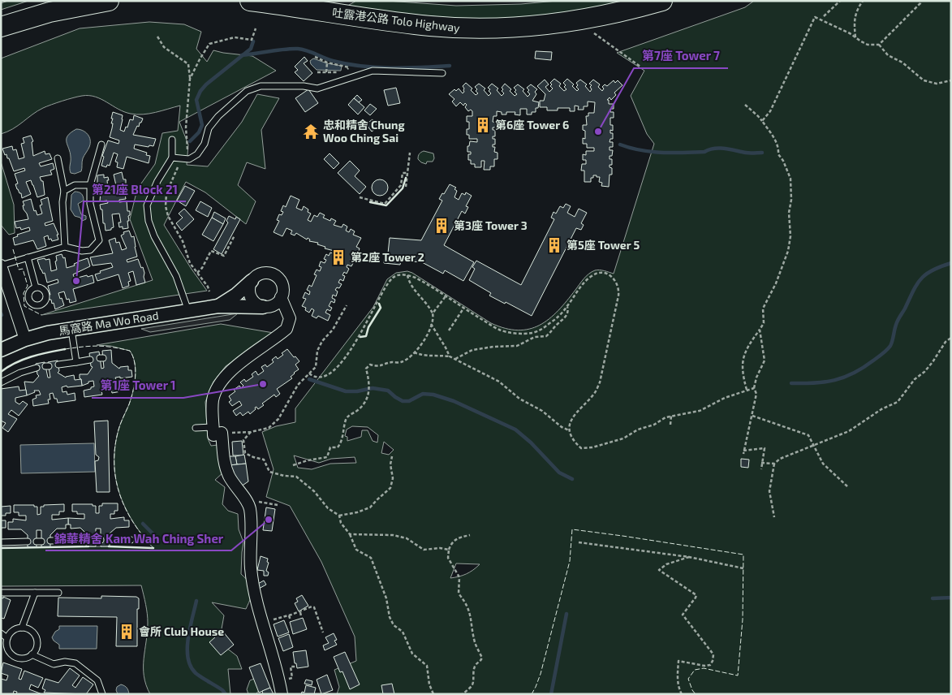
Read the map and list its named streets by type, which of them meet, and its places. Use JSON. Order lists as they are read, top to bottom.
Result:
{
  "streets": {
    "highway": ["吐露港公路 Tolo Highway"],
    "street": ["馬窩路 Ma Wo Road"]
  },
  "places": {
    "building": [
      "第6座 Tower 6",
      "第3座 Tower 3",
      "第5座 Tower 5",
      "第2座 Tower 2",
      "會所 Club House"
    ],
    "temple": ["忠和精舍 Chung Woo Ching Sai"],
    "other": [
      "第7座 Tower 7",
      "第21座 Block 21",
      "第1座 Tower 1",
      "錦華精舍 Kam Wah Ching Sher"
    ]
  }
}
